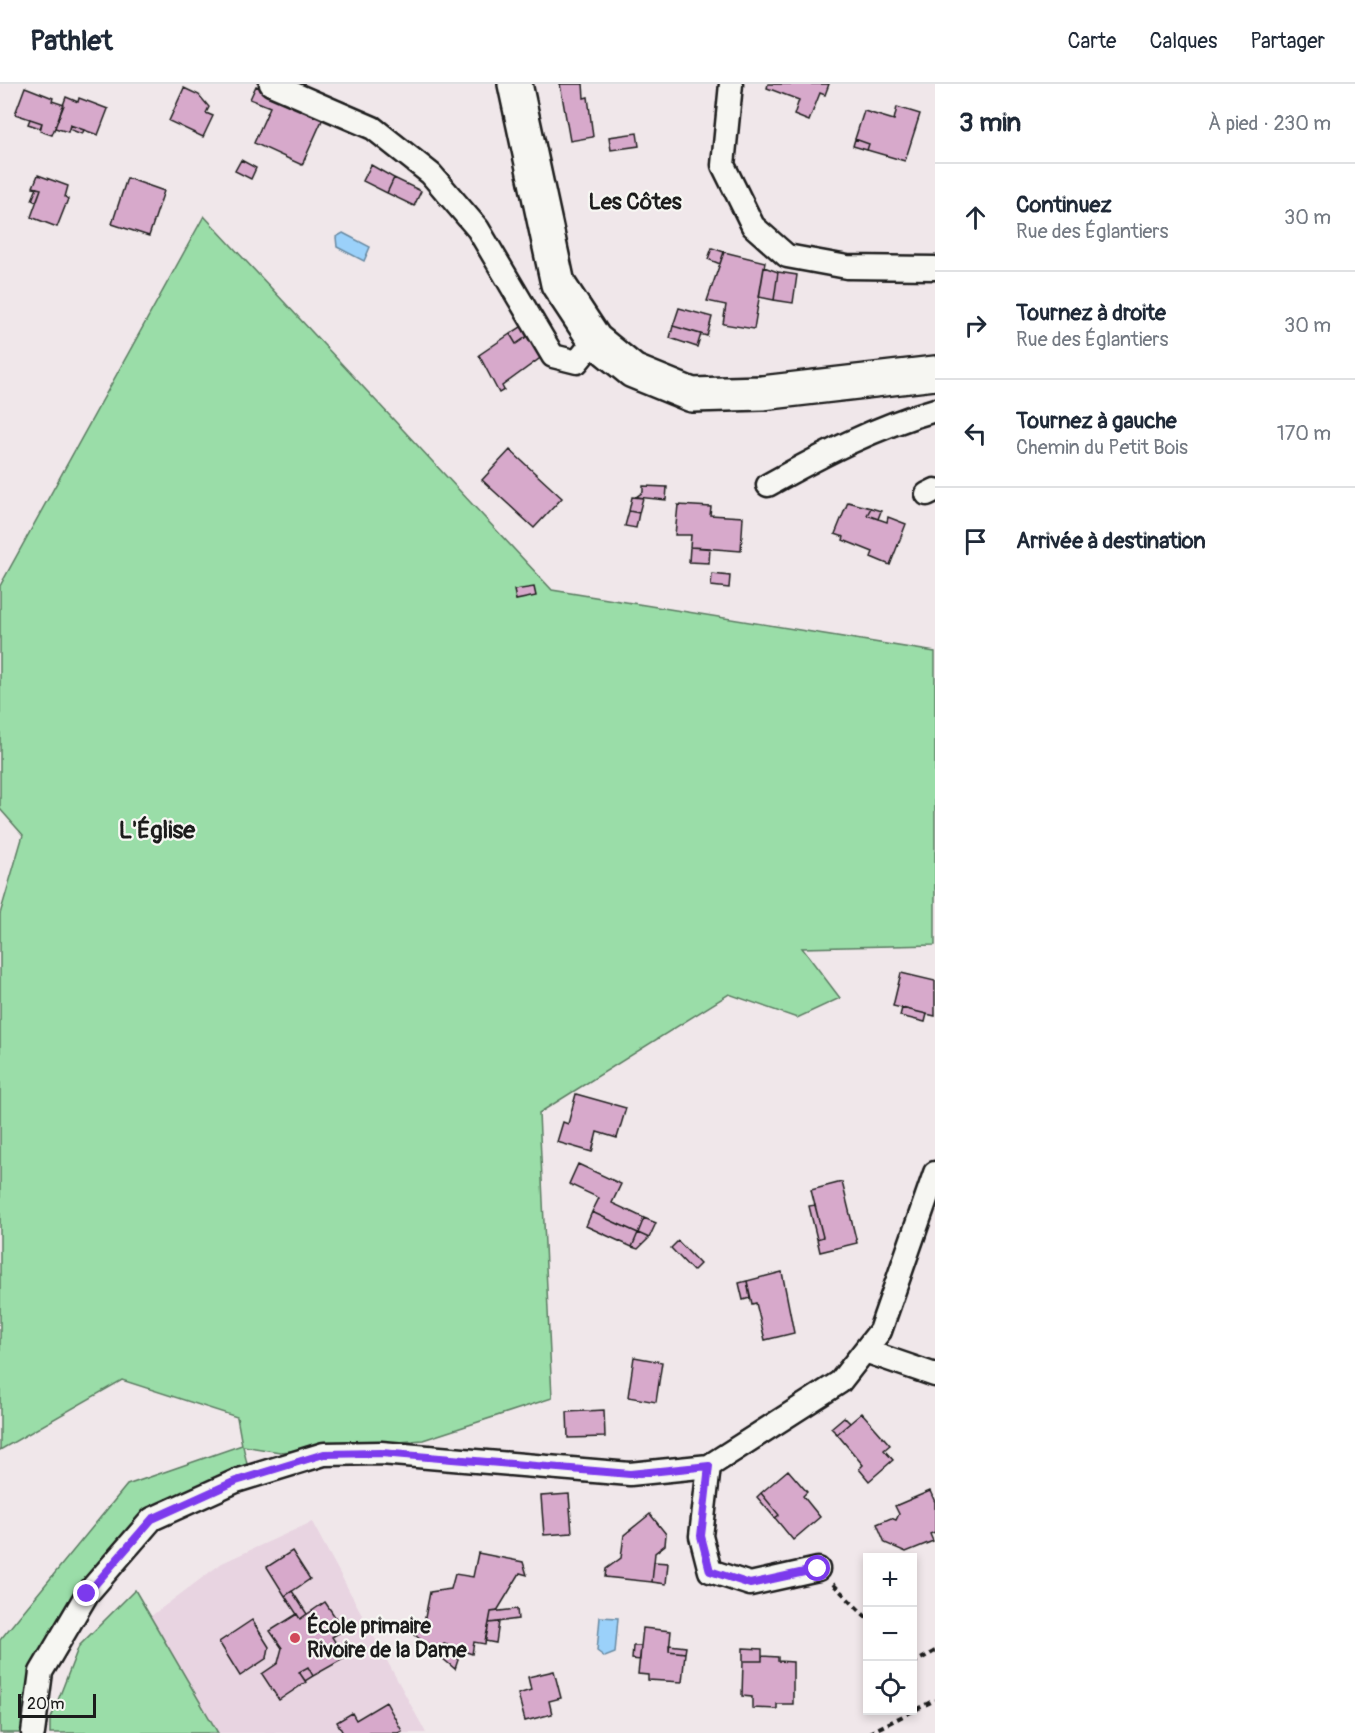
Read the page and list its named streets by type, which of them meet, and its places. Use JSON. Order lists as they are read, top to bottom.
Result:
{
  "districts": ["Les Côtes", "L'Église"],
  "places": ["École primaire Rivoire de la Dame"],
  "scale_bar": "20 m",
  "page": {
    "header": "Pathlet",
    "nav": ["Carte", "Calques", "Partager"],
    "heading": ["3 min", "À pied · 230 m"],
    "list": [
      ["Continuez", "Rue des Églantiers", "30 m"],
      ["Tournez à droite", "Rue des Églantiers", "30 m"],
      ["Tournez à gauche", "Chemin du Petit Bois", "170 m"],
      "Arrivée à destination"
    ],
    "map_buttons": ["+", "−"],
    "scale": "20 m"
  }
}
